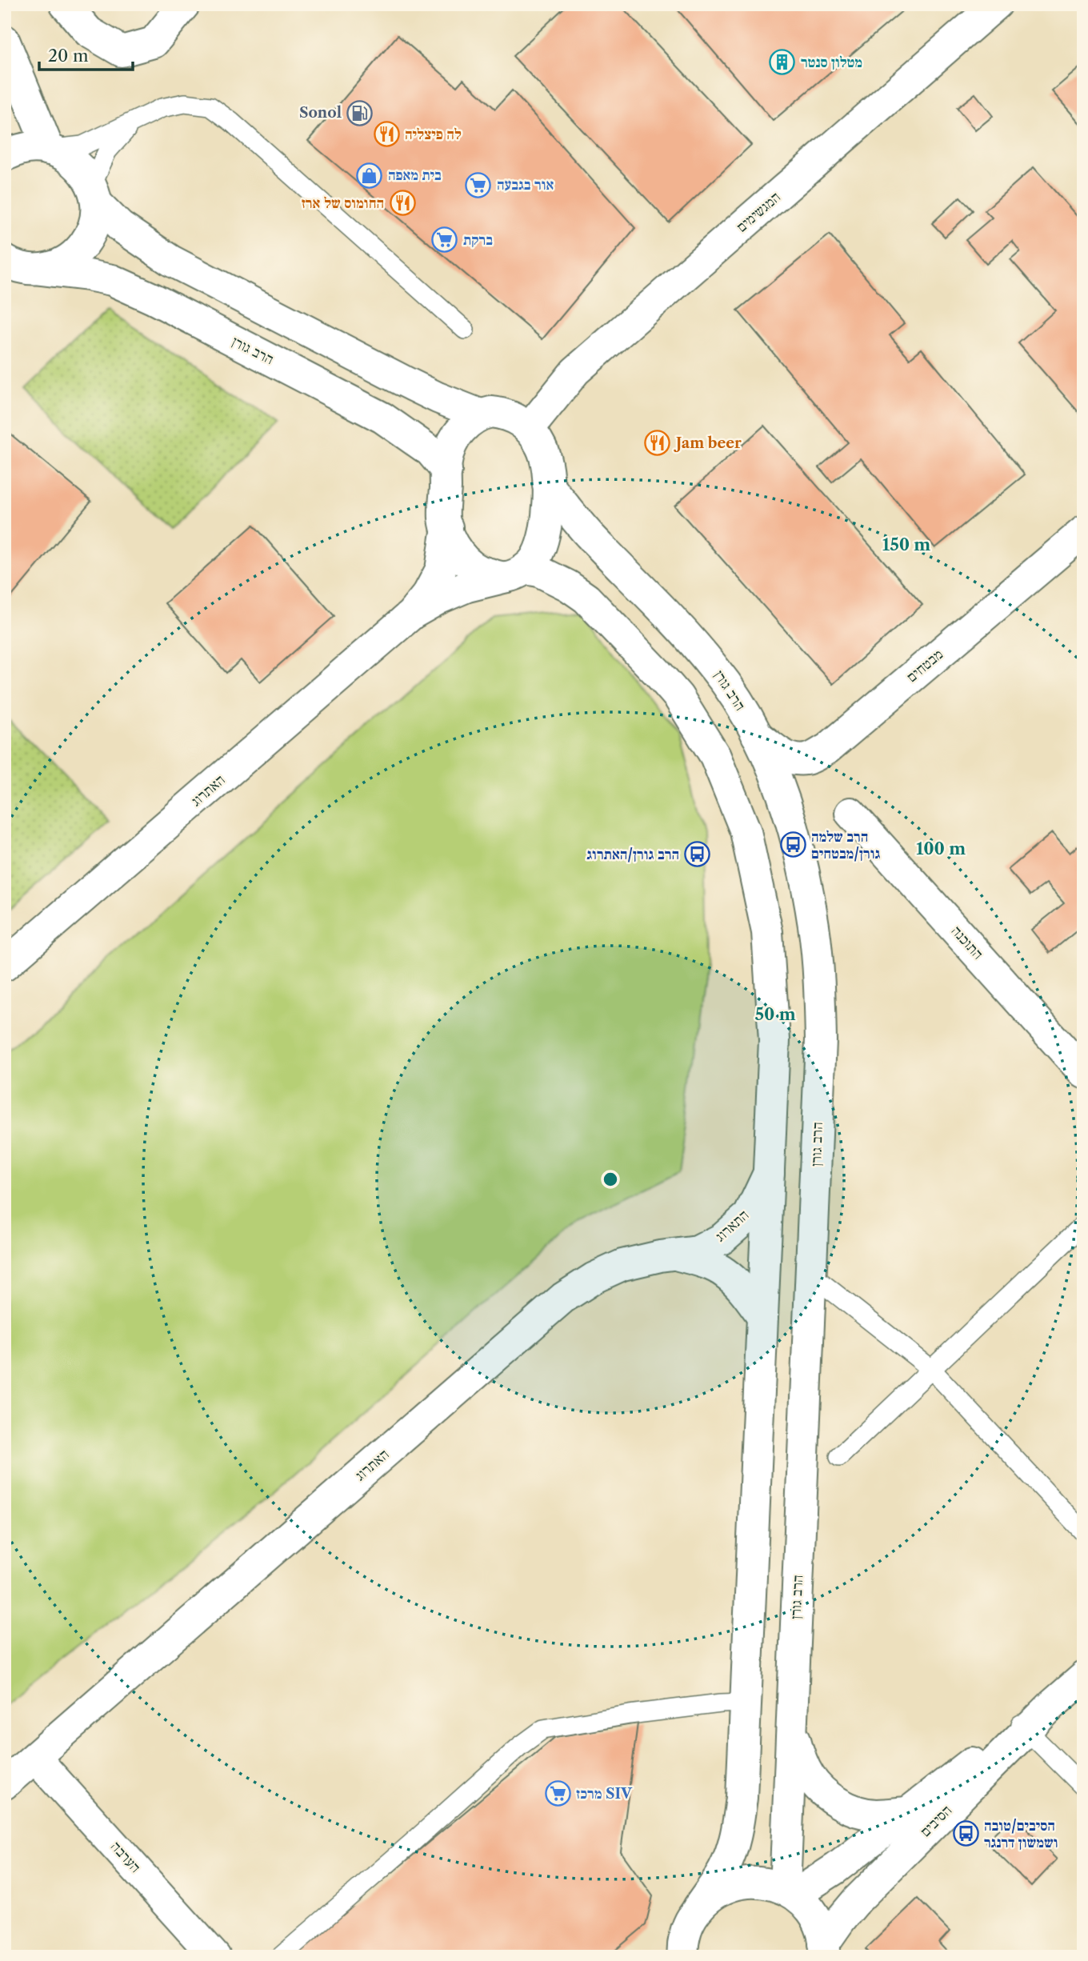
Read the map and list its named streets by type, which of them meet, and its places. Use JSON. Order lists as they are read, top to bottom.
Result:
{
  "streets": {
    "street": [
      "המגשימים",
      "הרב גורן",
      "מבטחים",
      "האתרוג",
      "התוכנה",
      "התארוג",
      "הסיבים",
      "הערבה"
    ]
  },
  "crossings": [
    ["המגשימים", "הרב גורן"],
    ["המגשימים", "האתרוג"],
    ["הרב גורן", "מבטחים"],
    ["הרב גורן", "האתרוג"],
    ["הרב גורן", "הסיבים"],
    ["האתרוג", "התארוג"],
    ["האתרוג", "הערבה"]
  ],
  "places": {
    "building": ["מטלון סנטר"],
    "fuel station": ["Sonol"],
    "restaurant": ["לה פיצליה", "החומוס של ארז", "Jam beer"],
    "shop": ["בית מאפה"],
    "supermarket": ["אור בגבעה", "ברקת", "מרכז SIV"],
    "bus stop": ["הרב שלמה גורן/מבטחים", "הרב גורן/האתרוג", "הסיבים/טובה ושמשון דרנגר"]
  },
  "scale_bar": "20 m",
  "rings": ["150 m", "100 m", "50 m"]
}
